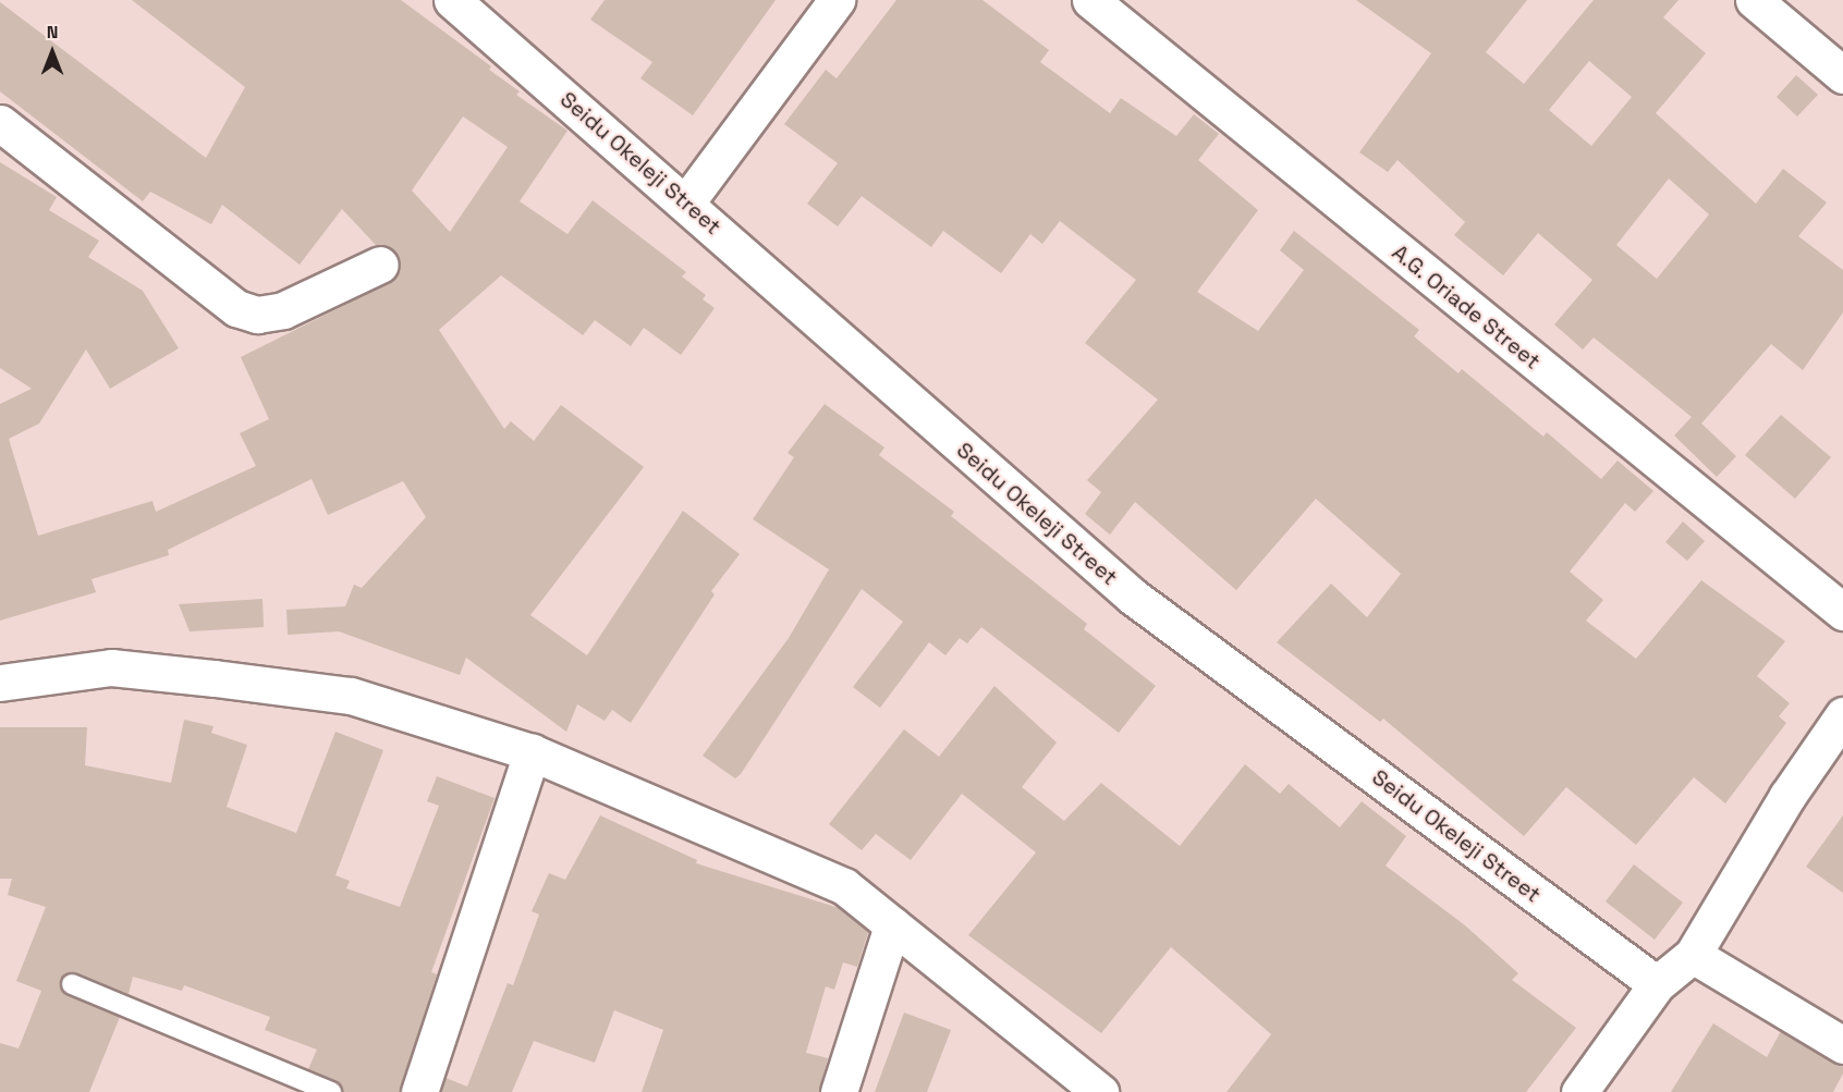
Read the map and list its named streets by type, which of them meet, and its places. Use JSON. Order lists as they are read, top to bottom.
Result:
{
  "streets": {
    "street": ["Seidu Okeleji Street", "A.G. Oriade Street"]
  },
  "north": "top"
}
